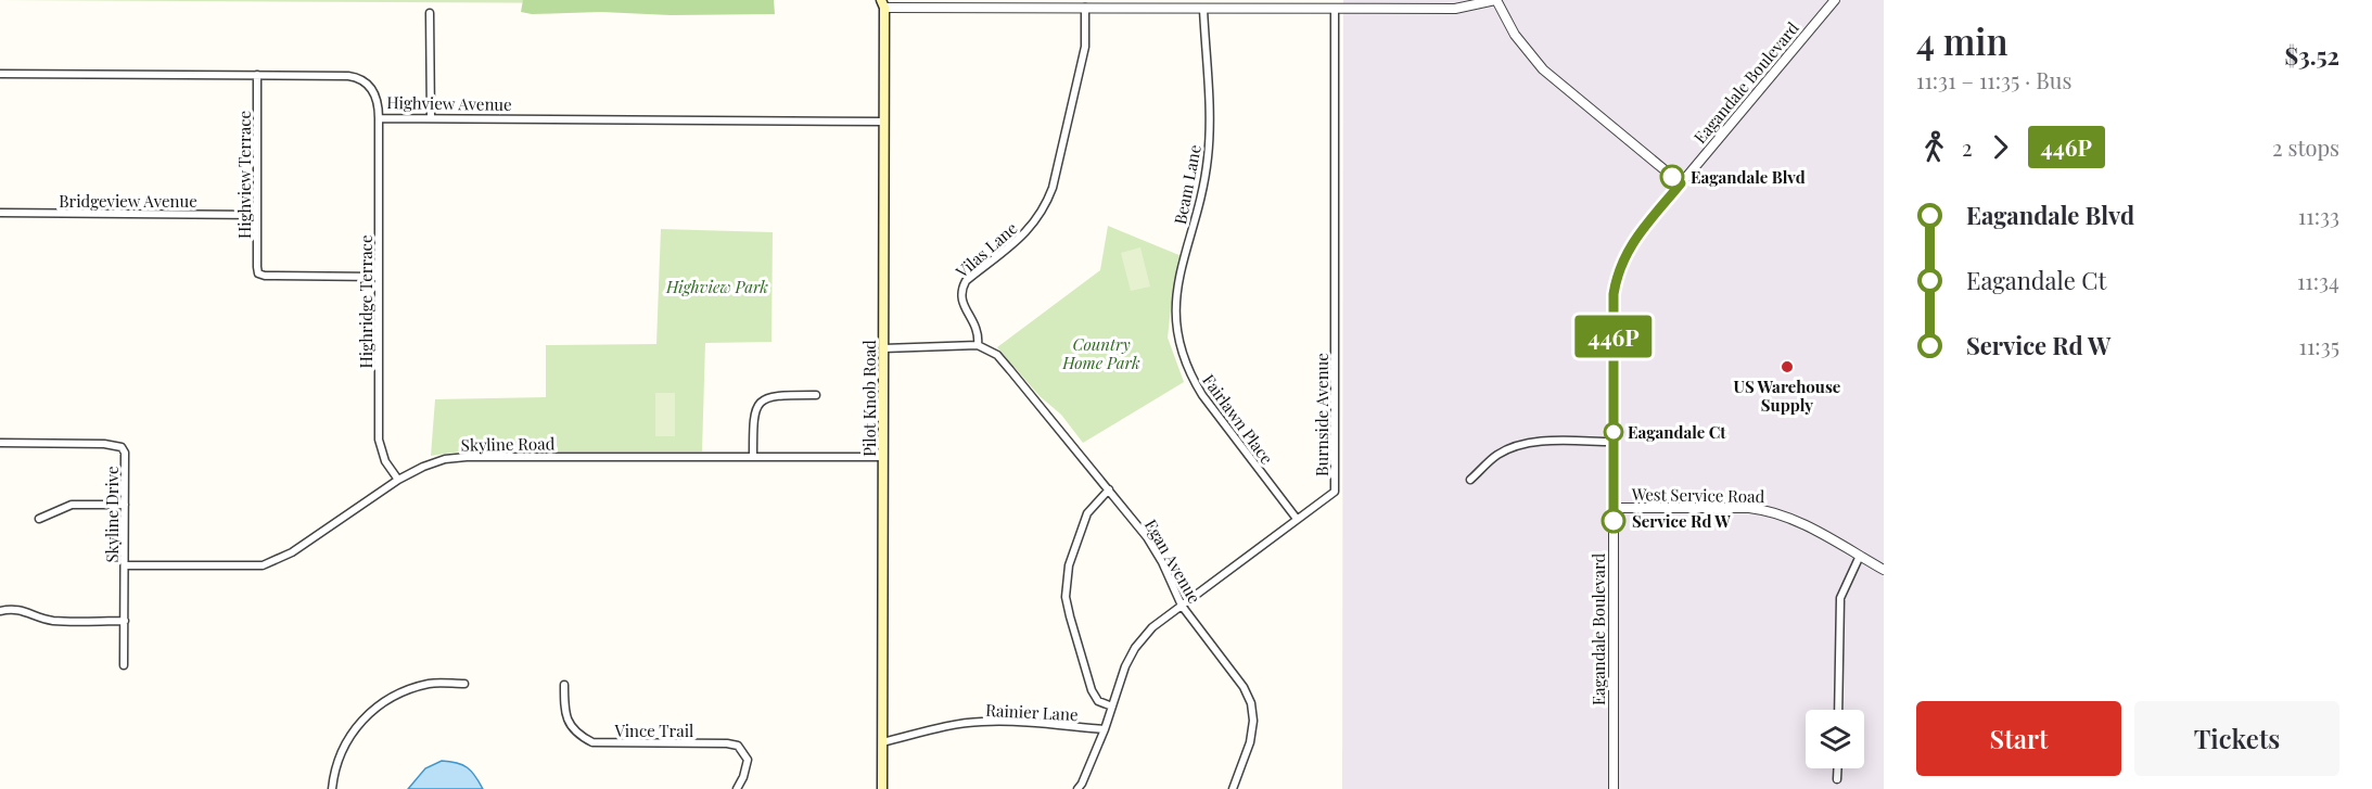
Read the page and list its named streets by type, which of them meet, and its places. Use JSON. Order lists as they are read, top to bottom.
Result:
{
  "streets": {
    "main road": ["Pilot Knob Road"],
    "street": [
      "Eagandale Boulevard",
      "Highview Avenue",
      "Highview Terrace",
      "Beam Lane",
      "Bridgeview Avenue",
      "Vilas Lane",
      "Highridge Terrace",
      "Burnside Avenue",
      "Fairlawn Place",
      "Skyline Road",
      "West Service Road",
      "Skyline Drive",
      "Egan Avenue",
      "Rainier Lane",
      "Vince Trail"
    ]
  },
  "crossings": [
    ["Eagandale Boulevard", "West Service Road"],
    ["Highview Avenue", "Highview Terrace"],
    ["Highview Avenue", "Highridge Terrace"],
    ["Highview Avenue", "Pilot Knob Road"],
    ["Highview Terrace", "Bridgeview Avenue"],
    ["Highview Terrace", "Highridge Terrace"],
    ["Beam Lane", "Fairlawn Place"],
    ["Vilas Lane", "Egan Avenue"],
    ["Highridge Terrace", "Skyline Road"],
    ["Pilot Knob Road", "Skyline Road"],
    ["Pilot Knob Road", "Rainier Lane"],
    ["Burnside Avenue", "Fairlawn Place"],
    ["Burnside Avenue", "Egan Avenue"],
    ["Burnside Avenue", "Rainier Lane"],
    ["Skyline Road", "Skyline Drive"]
  ],
  "parks": ["Highview Park", "Country Home Park"],
  "places": [
    "Eagandale Blvd",
    "US Warehouse Supply",
    "Eagandale Ct",
    "Service Rd W"
  ],
  "lines": ["bus line 446P"],
  "page": {
    "on_map": "446P",
    "heading": ["4 min", "11:31 – 11:35 · Bus", "$3.52"],
    "legs": ["2", "446P", "2 stops"],
    "list": [
      {
        "name": "Eagandale Blvd",
        "value": "11:33"
      },
      {
        "name": "Eagandale Ct",
        "value": "11:34"
      },
      {
        "name": "Service Rd W",
        "value": "11:35"
      }
    ],
    "buttons": ["Start", "Tickets"]
  }
}
